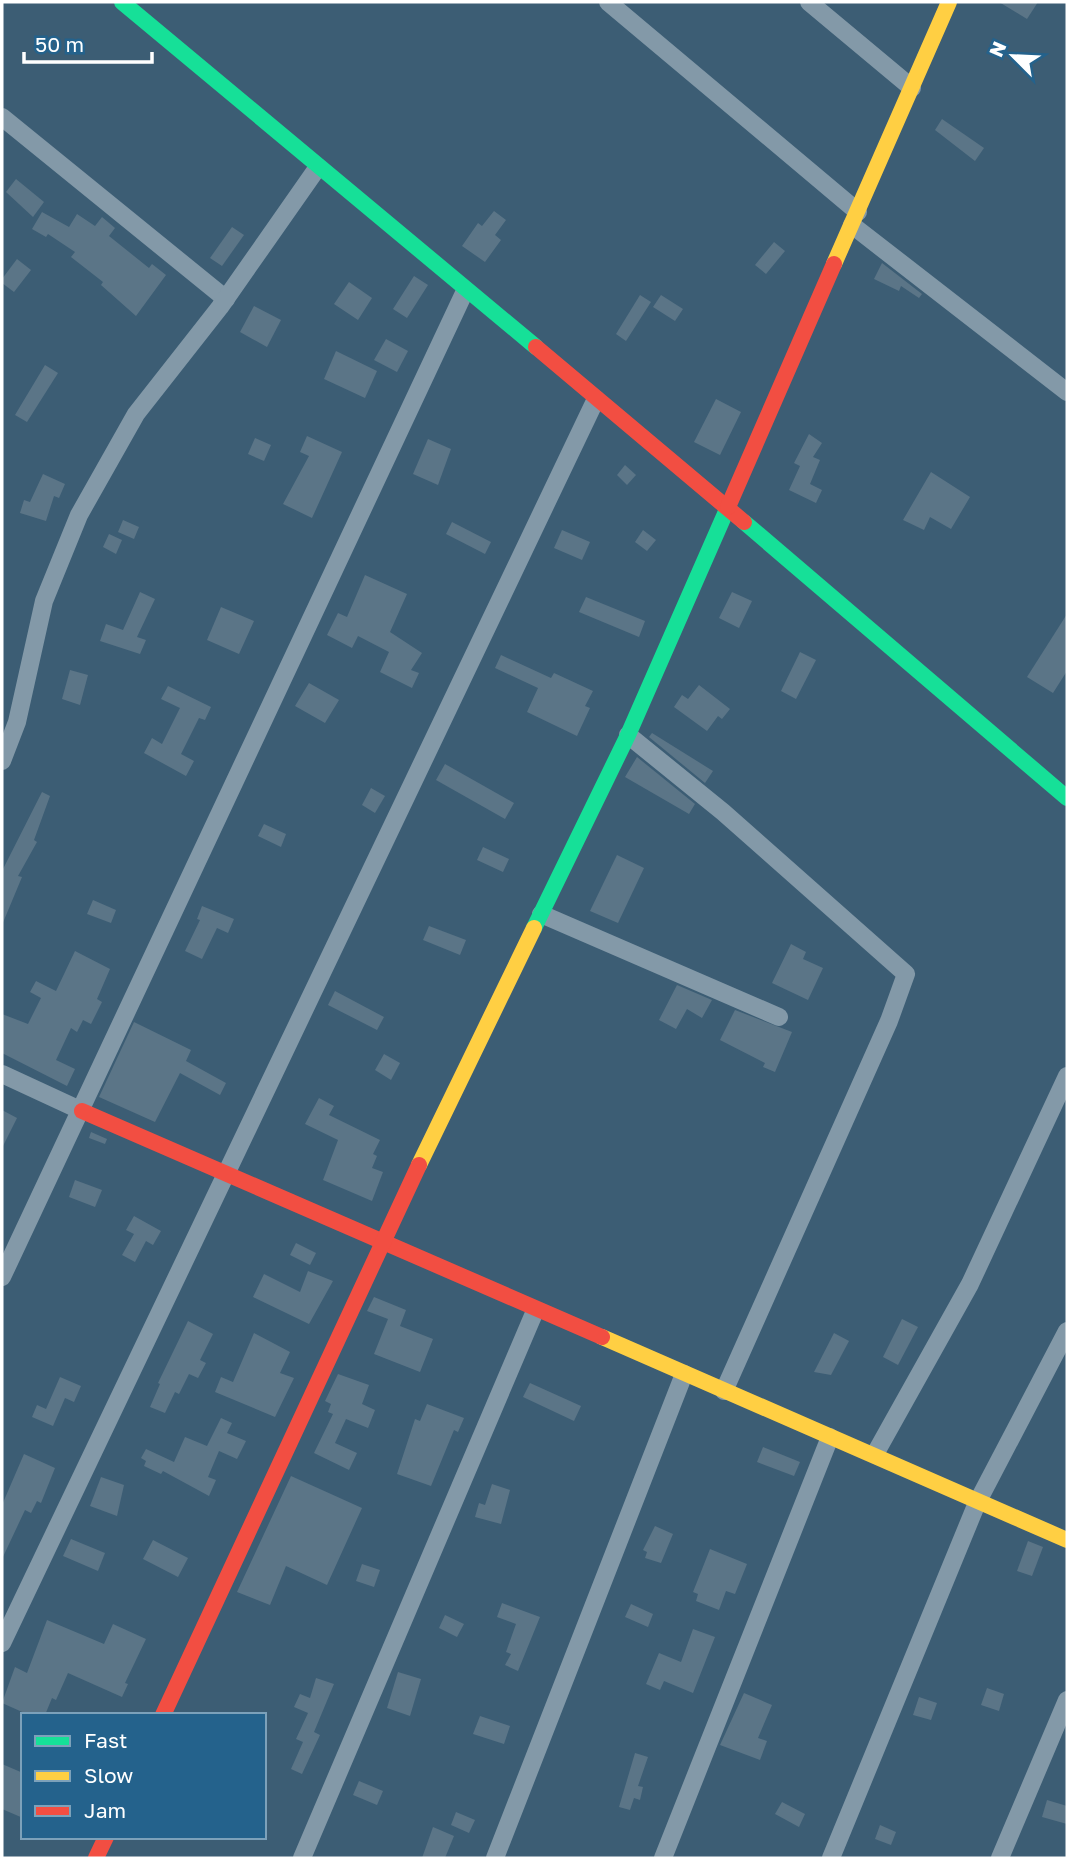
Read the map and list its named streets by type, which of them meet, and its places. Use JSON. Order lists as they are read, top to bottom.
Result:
{
  "legend": ["Fast", "Slow", "Jam"],
  "scale_bar": "50 m",
  "north": "top left"
}
